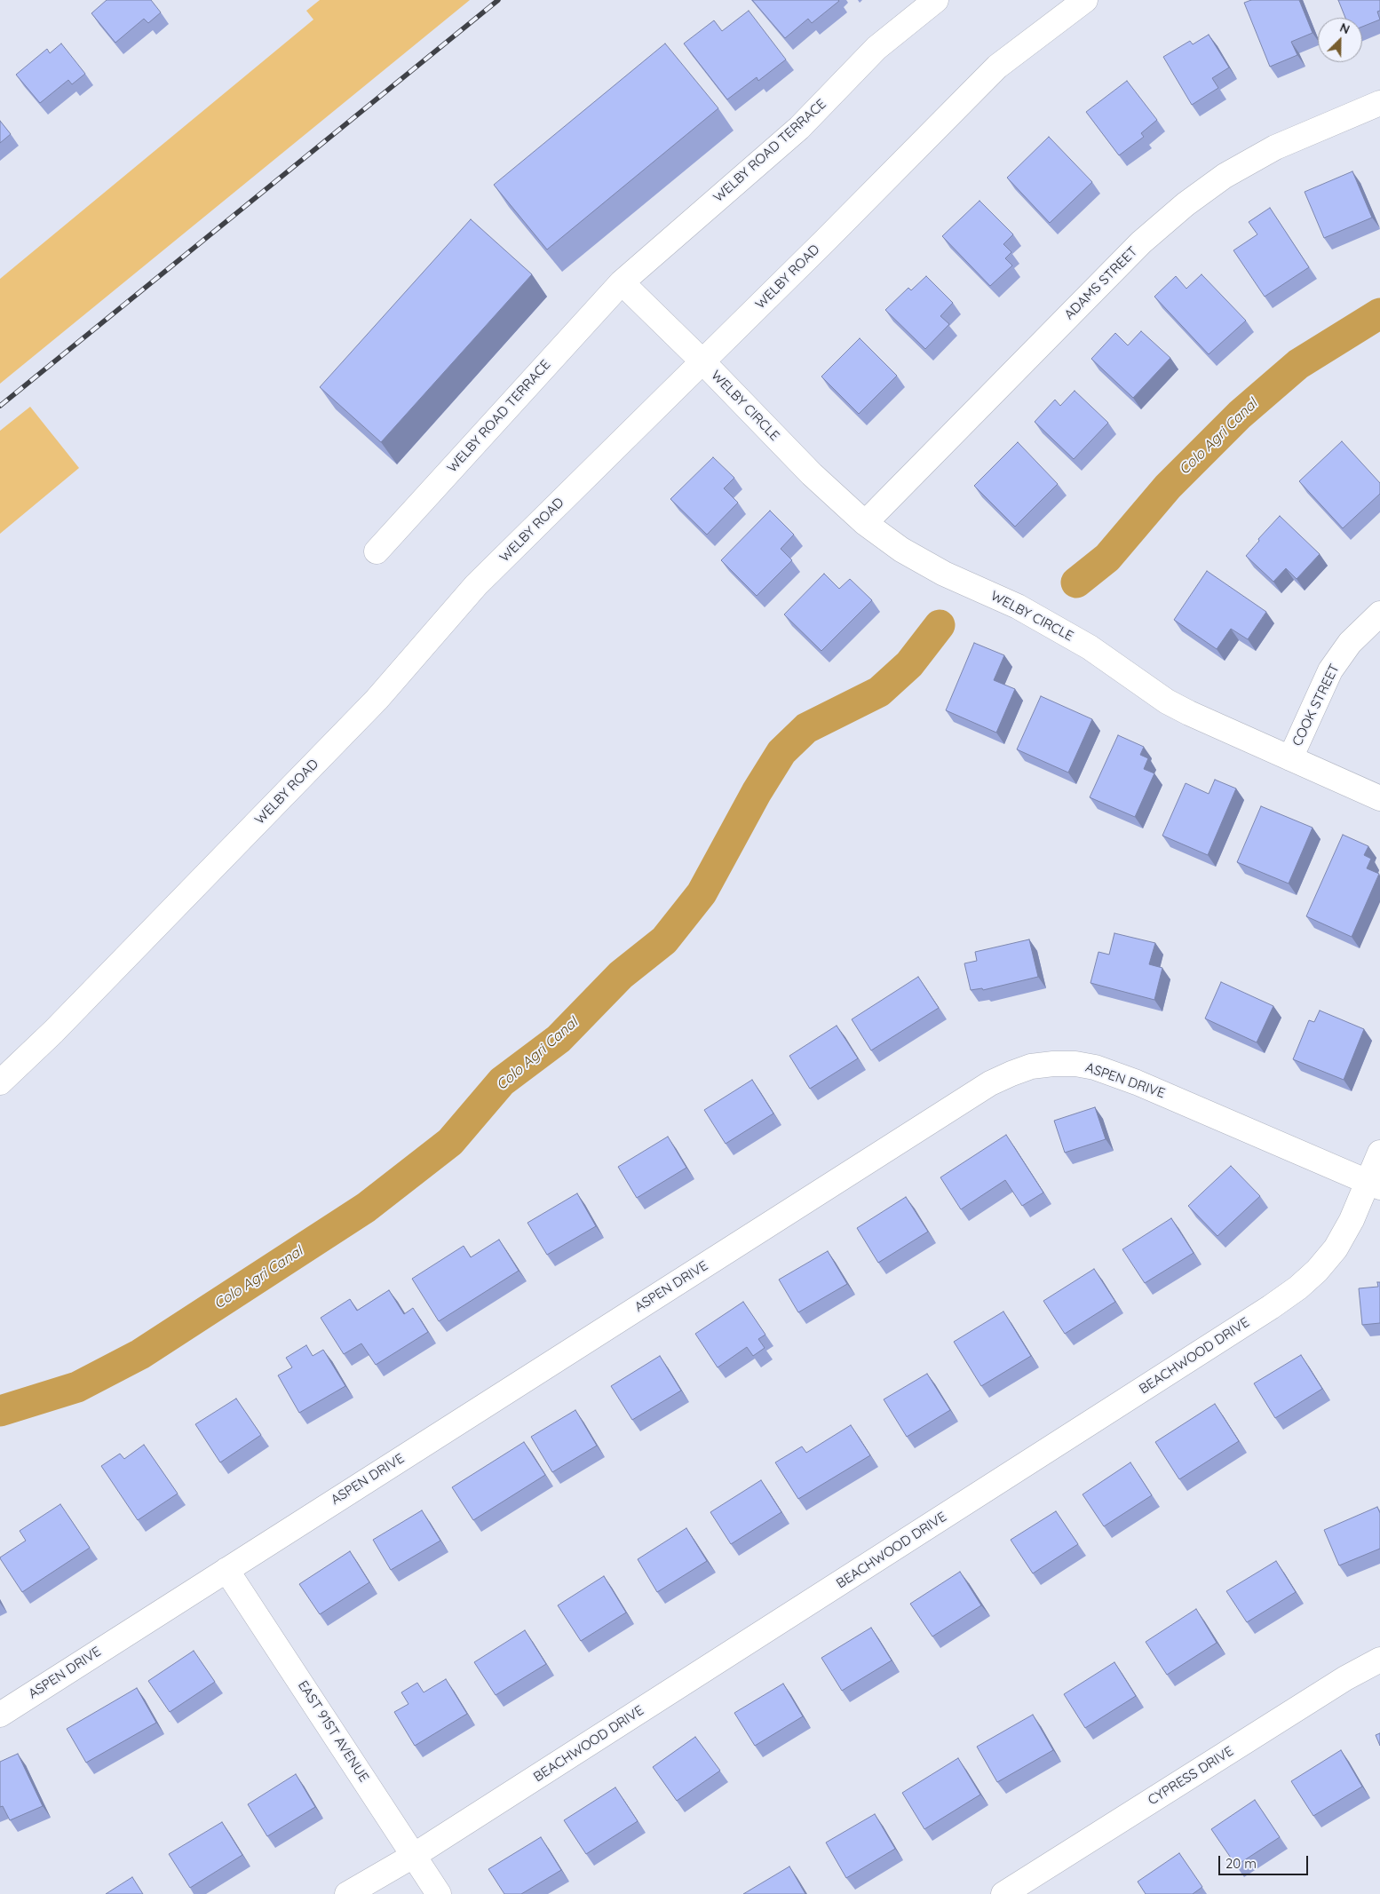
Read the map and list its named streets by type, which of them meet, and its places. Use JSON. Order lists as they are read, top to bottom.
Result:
{
  "streets": {
    "street": [
      "WELBY ROAD TERRACE",
      "WELBY ROAD",
      "ADAMS STREET",
      "WELBY CIRCLE",
      "COOK STREET",
      "ASPEN DRIVE",
      "BEACHWOOD DRIVE",
      "EAST 91ST AVENUE",
      "CYPRESS DRIVE"
    ]
  },
  "crossings": [
    ["WELBY ROAD", "WELBY CIRCLE"],
    ["ADAMS STREET", "WELBY CIRCLE"],
    ["WELBY CIRCLE", "COOK STREET"],
    ["ASPEN DRIVE", "BEACHWOOD DRIVE"],
    ["ASPEN DRIVE", "EAST 91ST AVENUE"],
    ["BEACHWOOD DRIVE", "EAST 91ST AVENUE"]
  ],
  "water": ["Colo Agri Canal"],
  "scale_bar": "20 m",
  "north": "top right"
}
